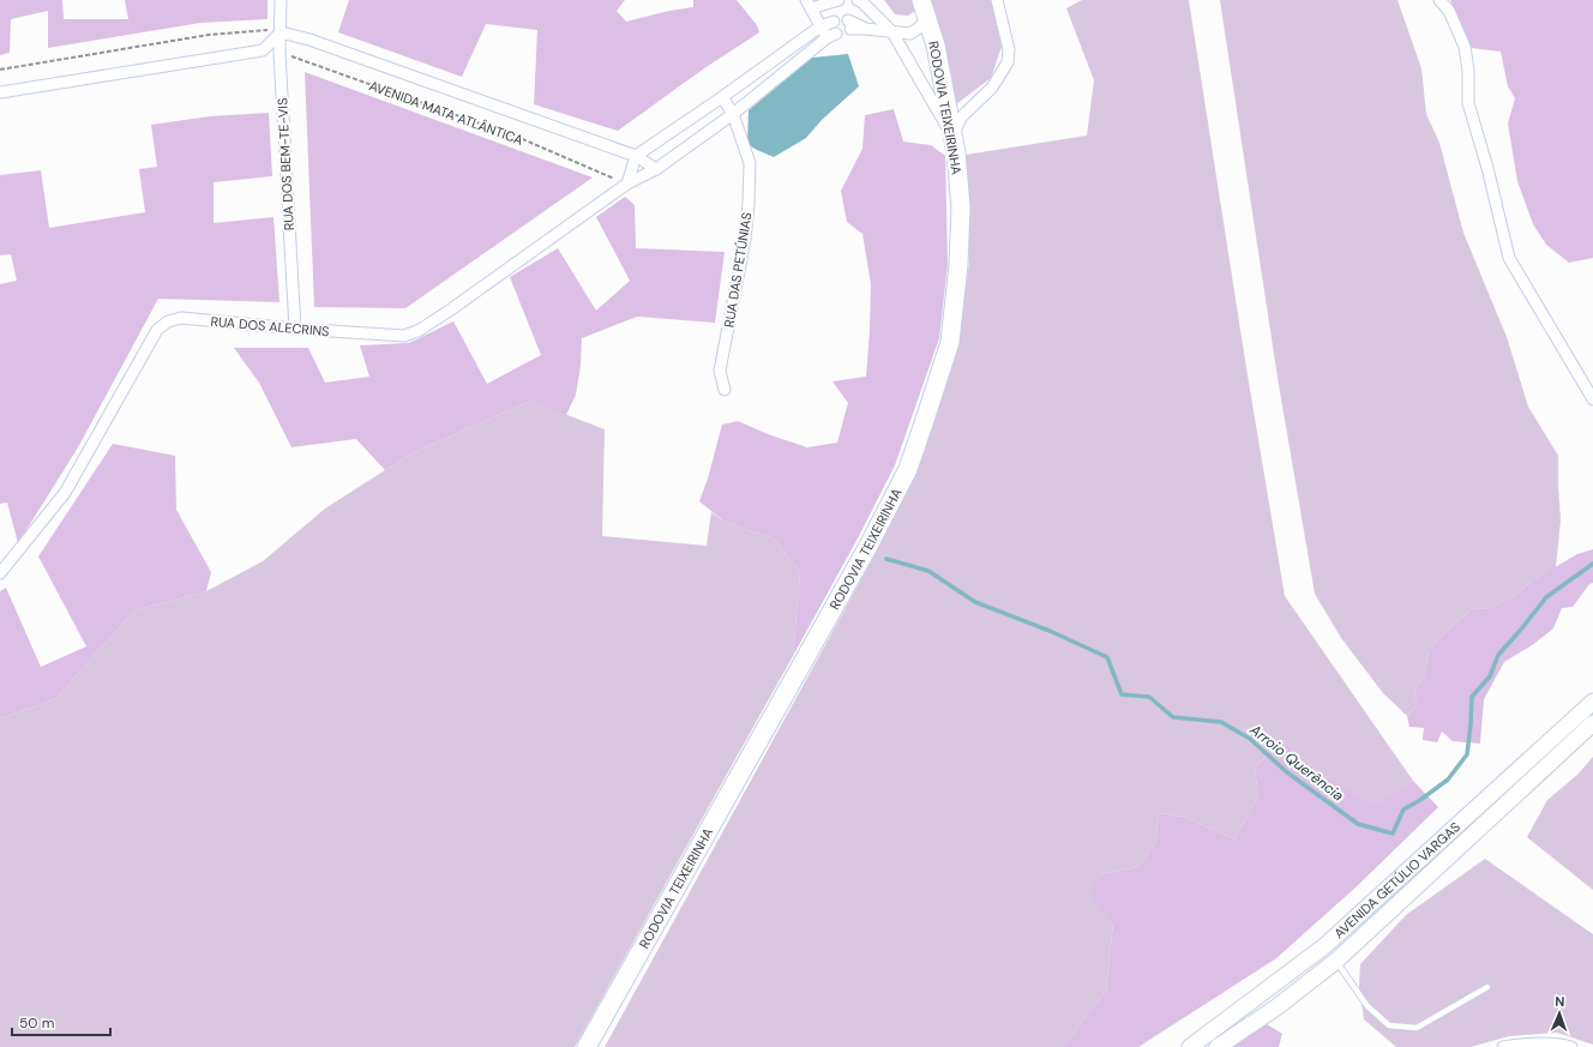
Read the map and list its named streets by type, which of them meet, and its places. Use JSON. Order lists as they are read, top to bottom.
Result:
{
  "streets": {
    "main road": ["RODOVIA TEIXEIRINHA", "AVENIDA GETÚLIO VARGAS"],
    "street": [
      "AVENIDA MATA ATLÂNTICA",
      "RUA DOS BEM-TE-VIS",
      "RUA DAS PETÚNIAS",
      "RUA DOS ALECRINS"
    ]
  },
  "crossings": [
    ["AVENIDA MATA ATLÂNTICA", "RUA DOS BEM-TE-VIS"],
    ["AVENIDA MATA ATLÂNTICA", "RUA DOS ALECRINS"],
    ["RUA DOS BEM-TE-VIS", "RUA DOS ALECRINS"]
  ],
  "water": ["Arroio Querência"],
  "scale_bar": "50 m",
  "north": "top"
}
